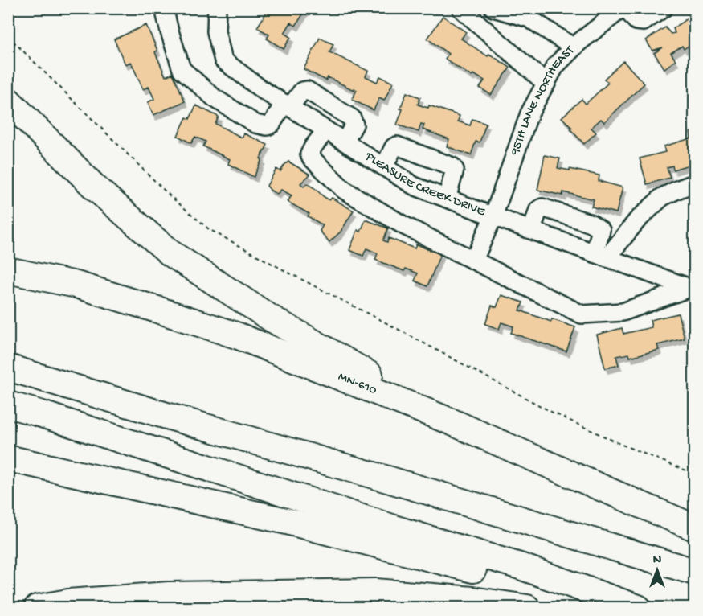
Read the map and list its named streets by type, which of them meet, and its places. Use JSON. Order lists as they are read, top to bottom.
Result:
{
  "streets": {
    "highway": ["MN-610"],
    "street": ["95TH LANE NORTHEAST", "PLEASURE CREEK DRIVE"]
  },
  "crossings": [
    ["95TH LANE NORTHEAST", "PLEASURE CREEK DRIVE"]
  ],
  "north": "top"
}
